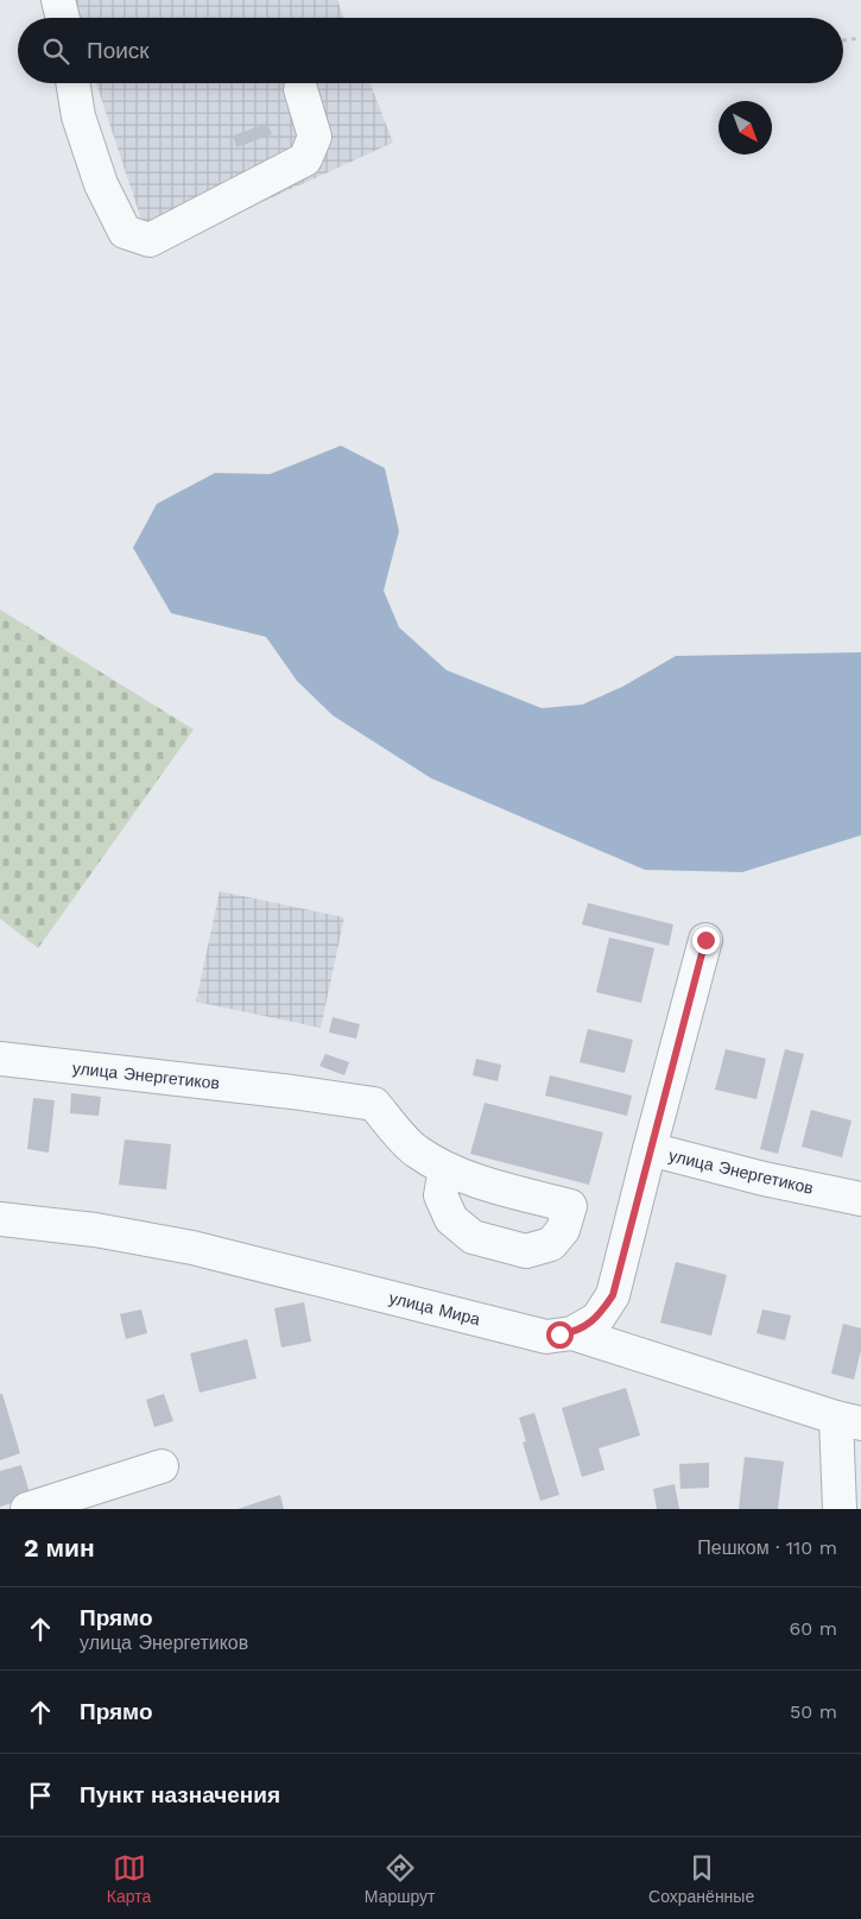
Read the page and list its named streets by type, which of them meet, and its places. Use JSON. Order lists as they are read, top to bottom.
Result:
{
  "streets": {
    "street": ["улица Энергетиков", "улица Мира"]
  },
  "crossings": [
    ["улица Энергетиков", "улица Мира"]
  ],
  "north": "bottom right",
  "page": {
    "search": "Поиск",
    "heading": ["2 мин", "Пешком · 110 m"],
    "list": [
      ["Прямо", "улица Энергетиков", "60 m"],
      ["Прямо", "50 m"],
      "Пункт назначения"
    ],
    "nav": ["Карта", "Маршрут", "Сохранённые"]
  }
}
